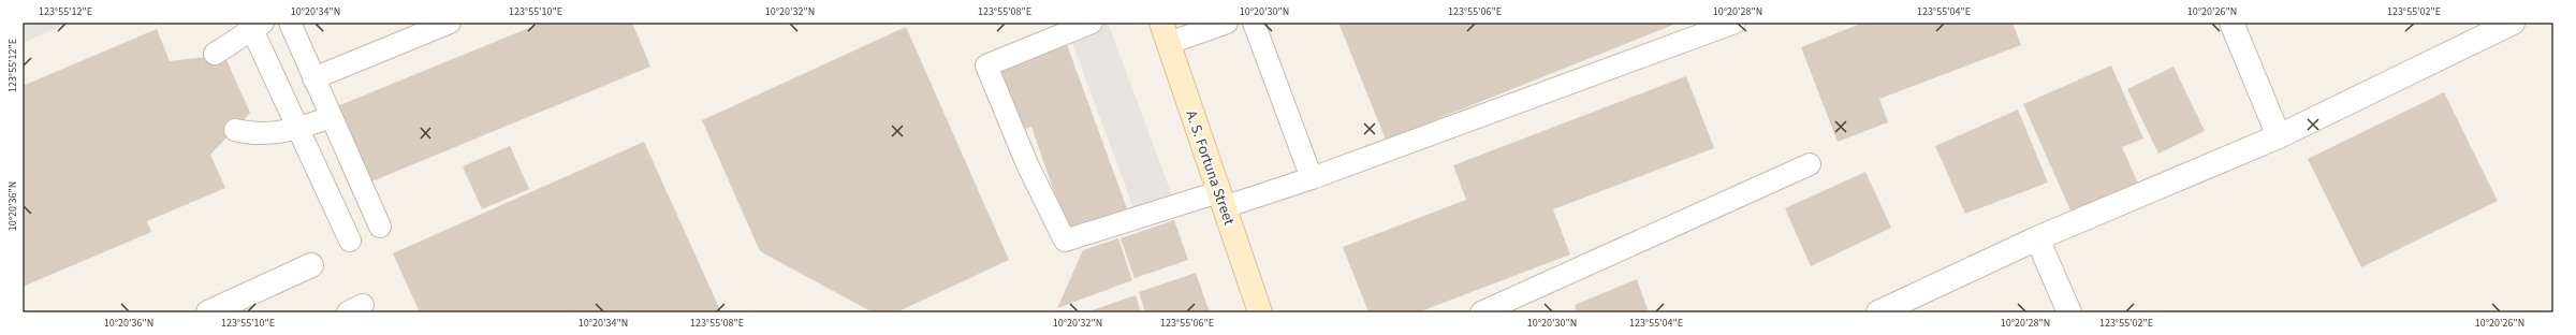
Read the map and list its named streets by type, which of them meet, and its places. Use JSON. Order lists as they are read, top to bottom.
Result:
{
  "streets": {
    "main road": ["A. S. Fortuna Street"]
  },
  "coordinates": [
    "123°55'12\"E",
    "10°20'34\"N",
    "123°55'10\"E",
    "10°20'32\"N",
    "123°55'08\"E",
    "10°20'30\"N",
    "123°55'06\"E",
    "10°20'28\"N",
    "123°55'04\"E",
    "10°20'26\"N",
    "123°55'02\"E",
    "10°20'36\"N"
  ]
}
